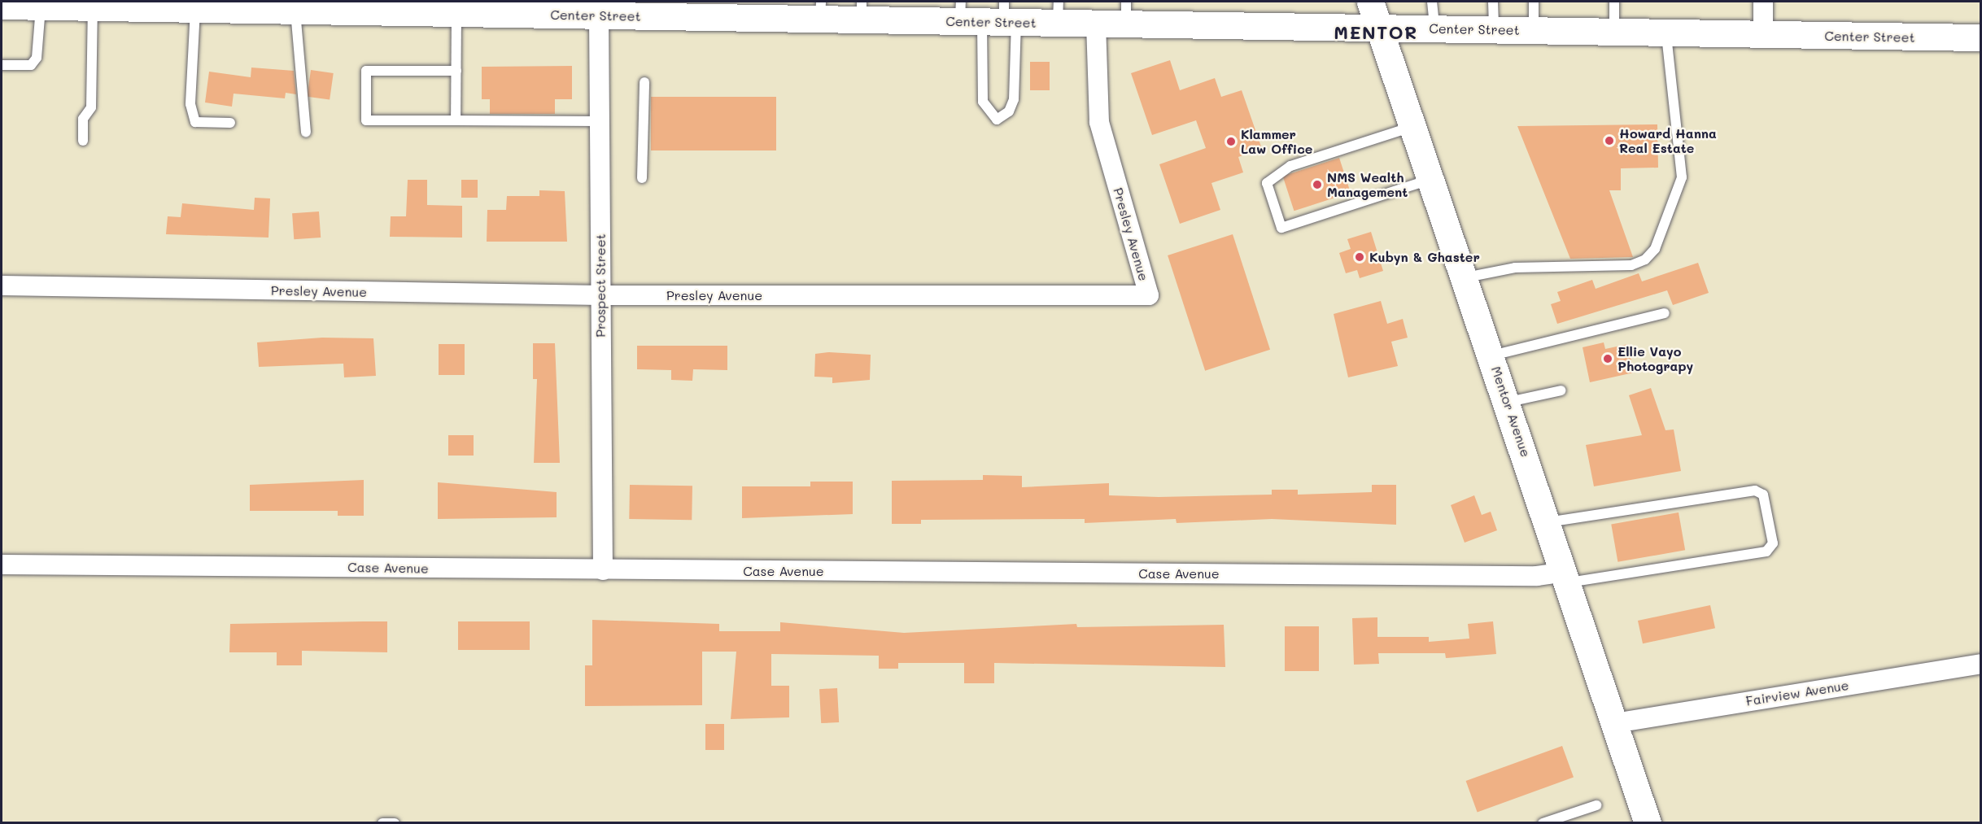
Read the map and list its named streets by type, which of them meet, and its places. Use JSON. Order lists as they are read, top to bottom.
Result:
{
  "streets": {
    "main road": ["Center Street", "Mentor Avenue"],
    "street": [
      "Presley Avenue",
      "Prospect Street",
      "Case Avenue",
      "Fairview Avenue"
    ]
  },
  "crossings": [
    ["Center Street", "Presley Avenue"],
    ["Center Street", "Prospect Street"],
    ["Center Street", "Mentor Avenue"],
    ["Presley Avenue", "Prospect Street"],
    ["Prospect Street", "Case Avenue"],
    ["Mentor Avenue", "Case Avenue"],
    ["Mentor Avenue", "Fairview Avenue"]
  ],
  "districts": ["MENTOR"],
  "places": [
    "Howard Hanna Real Estate",
    "Klammer Law Office",
    "NMS Wealth Management",
    "Kubyn & Ghaster",
    "Ellie Vayo Photograpy"
  ]
}
